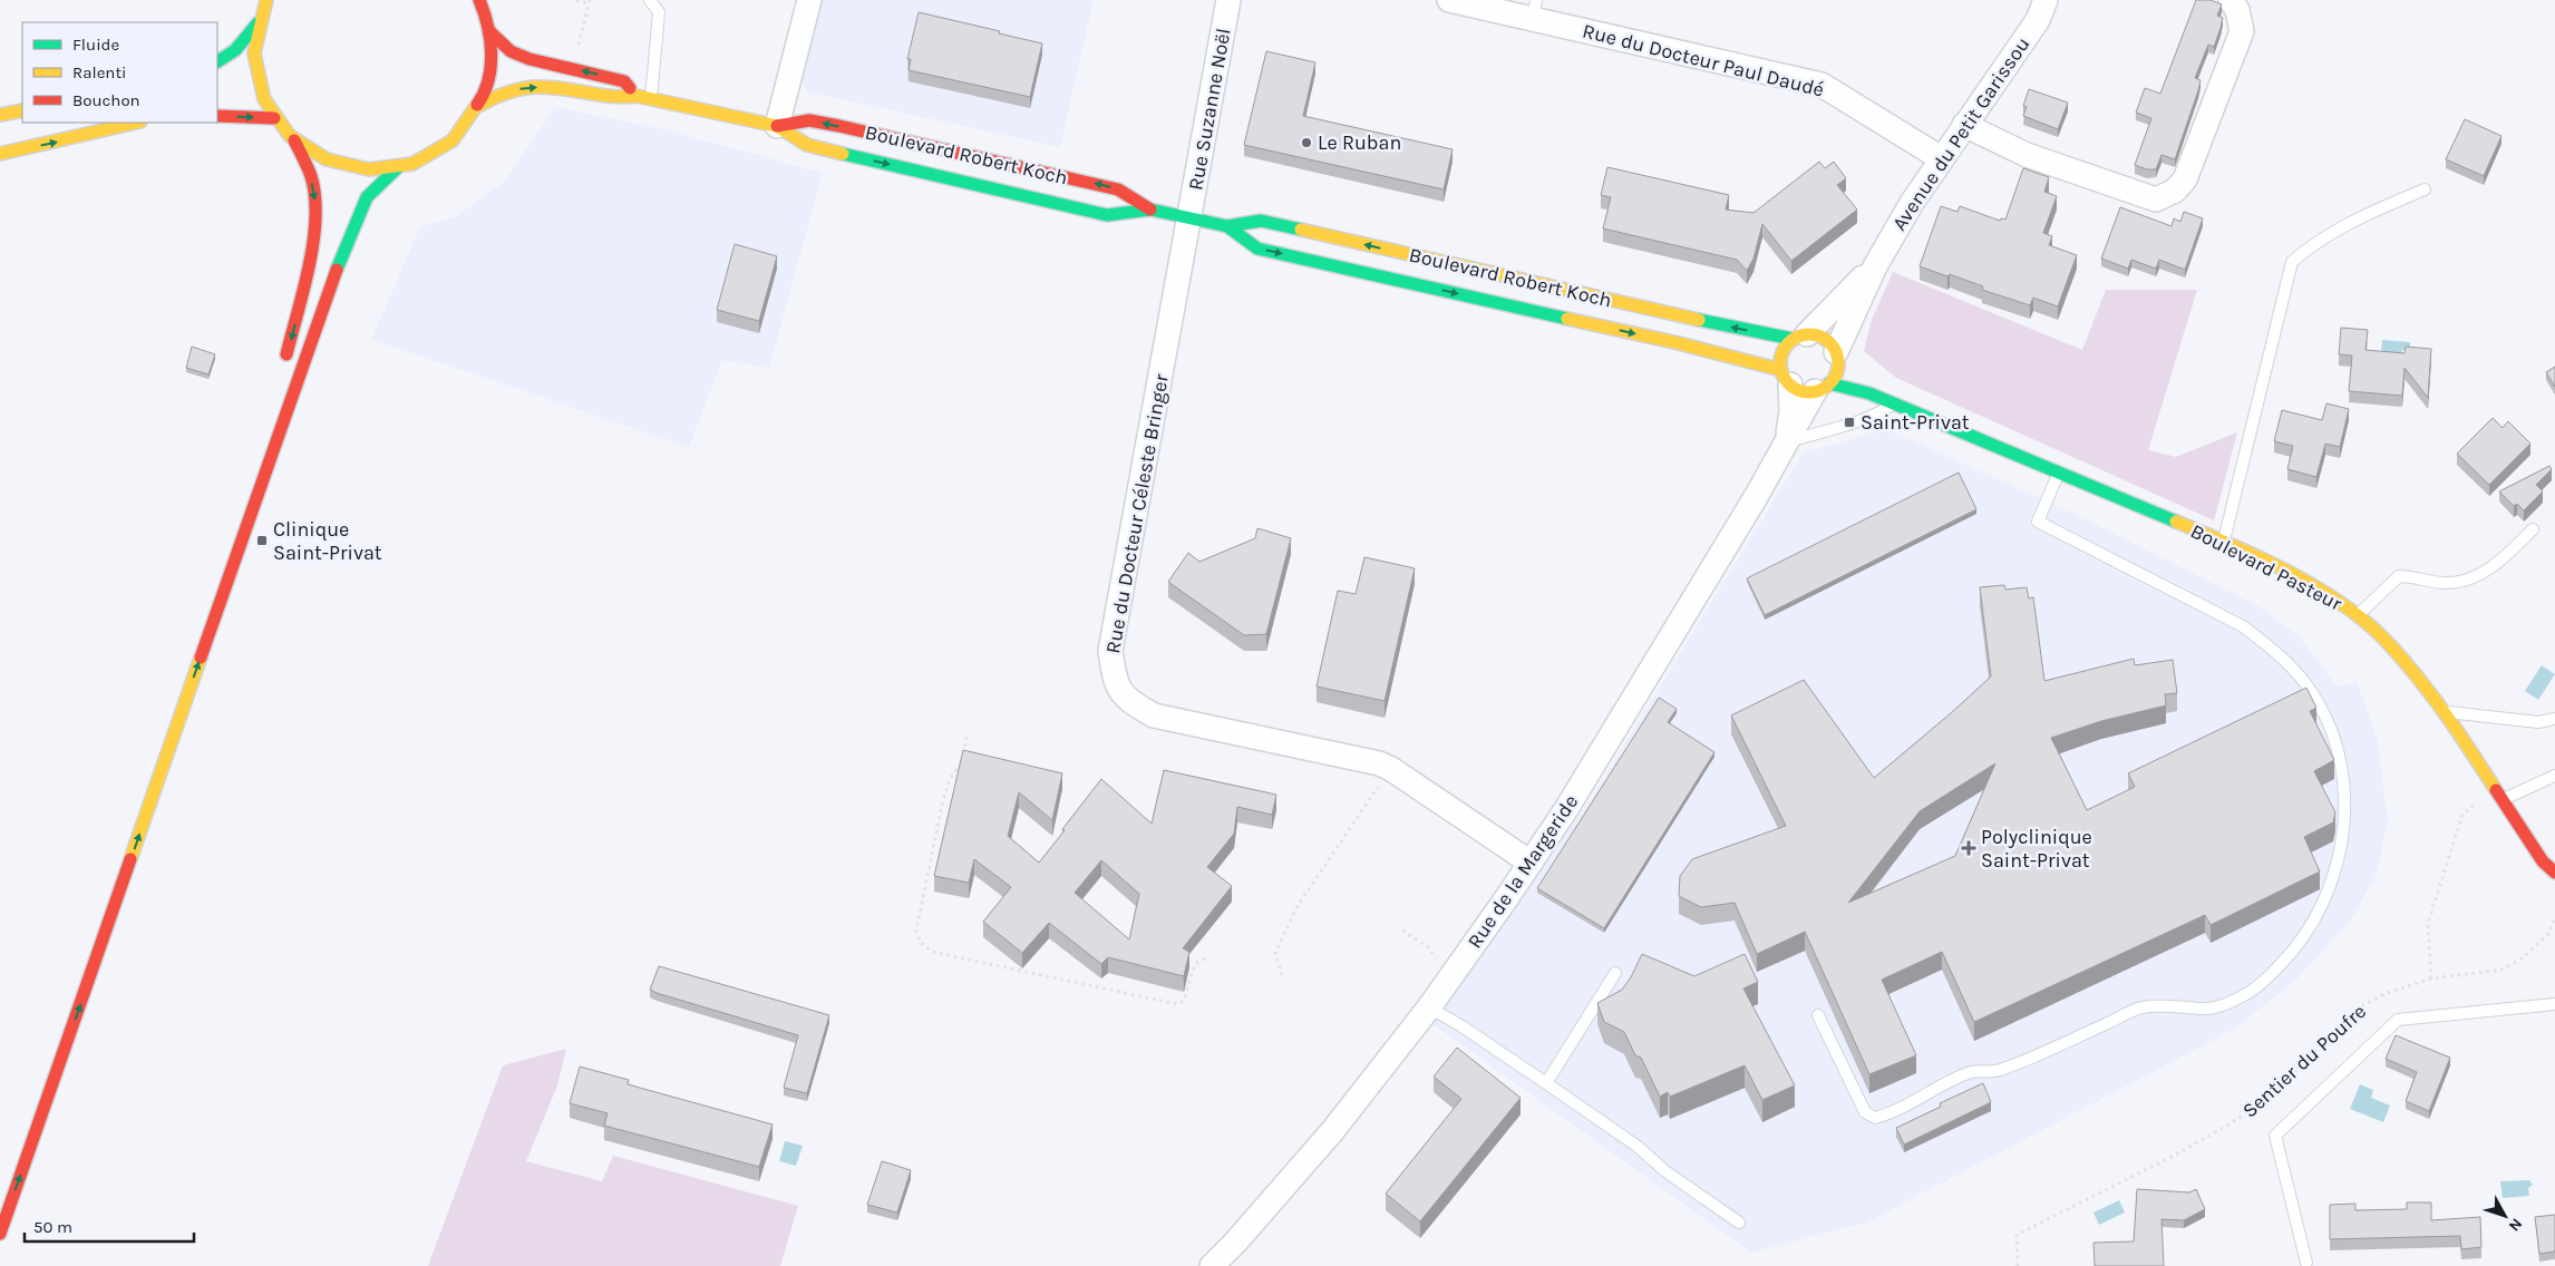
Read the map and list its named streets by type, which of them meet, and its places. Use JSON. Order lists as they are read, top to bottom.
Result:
{
  "streets": {
    "main road": ["Boulevard Robert Koch", "Boulevard Pasteur"],
    "street": [
      "Rue du Docteur Paul Daudé",
      "Rue Suzanne Noël",
      "Avenue du Petit Garissou",
      "Rue du Docteur Céleste Bringer",
      "Rue de la Margeride"
    ],
    "path": ["Sentier du Poufre"]
  },
  "crossings": [
    ["Rue du Docteur Paul Daudé", "Avenue du Petit Garissou"],
    ["Rue Suzanne Noël", "Boulevard Robert Koch"],
    ["Rue Suzanne Noël", "Rue du Docteur Céleste Bringer"],
    ["Avenue du Petit Garissou", "Boulevard Robert Koch"],
    ["Avenue du Petit Garissou", "Boulevard Pasteur"],
    ["Avenue du Petit Garissou", "Rue de la Margeride"],
    ["Boulevard Robert Koch", "Rue du Docteur Céleste Bringer"],
    ["Boulevard Robert Koch", "Boulevard Pasteur"],
    ["Boulevard Robert Koch", "Rue de la Margeride"],
    ["Rue du Docteur Céleste Bringer", "Rue de la Margeride"],
    ["Boulevard Pasteur", "Rue de la Margeride"]
  ],
  "places": {
    "other": ["Le Ruban"],
    "transit": ["Saint-Privat", "Clinique Saint-Privat"],
    "health": ["Polyclinique Saint-Privat"]
  },
  "legend": ["Fluide", "Ralenti", "Bouchon"],
  "scale_bar": "50 m",
  "north": "bottom right"
}
